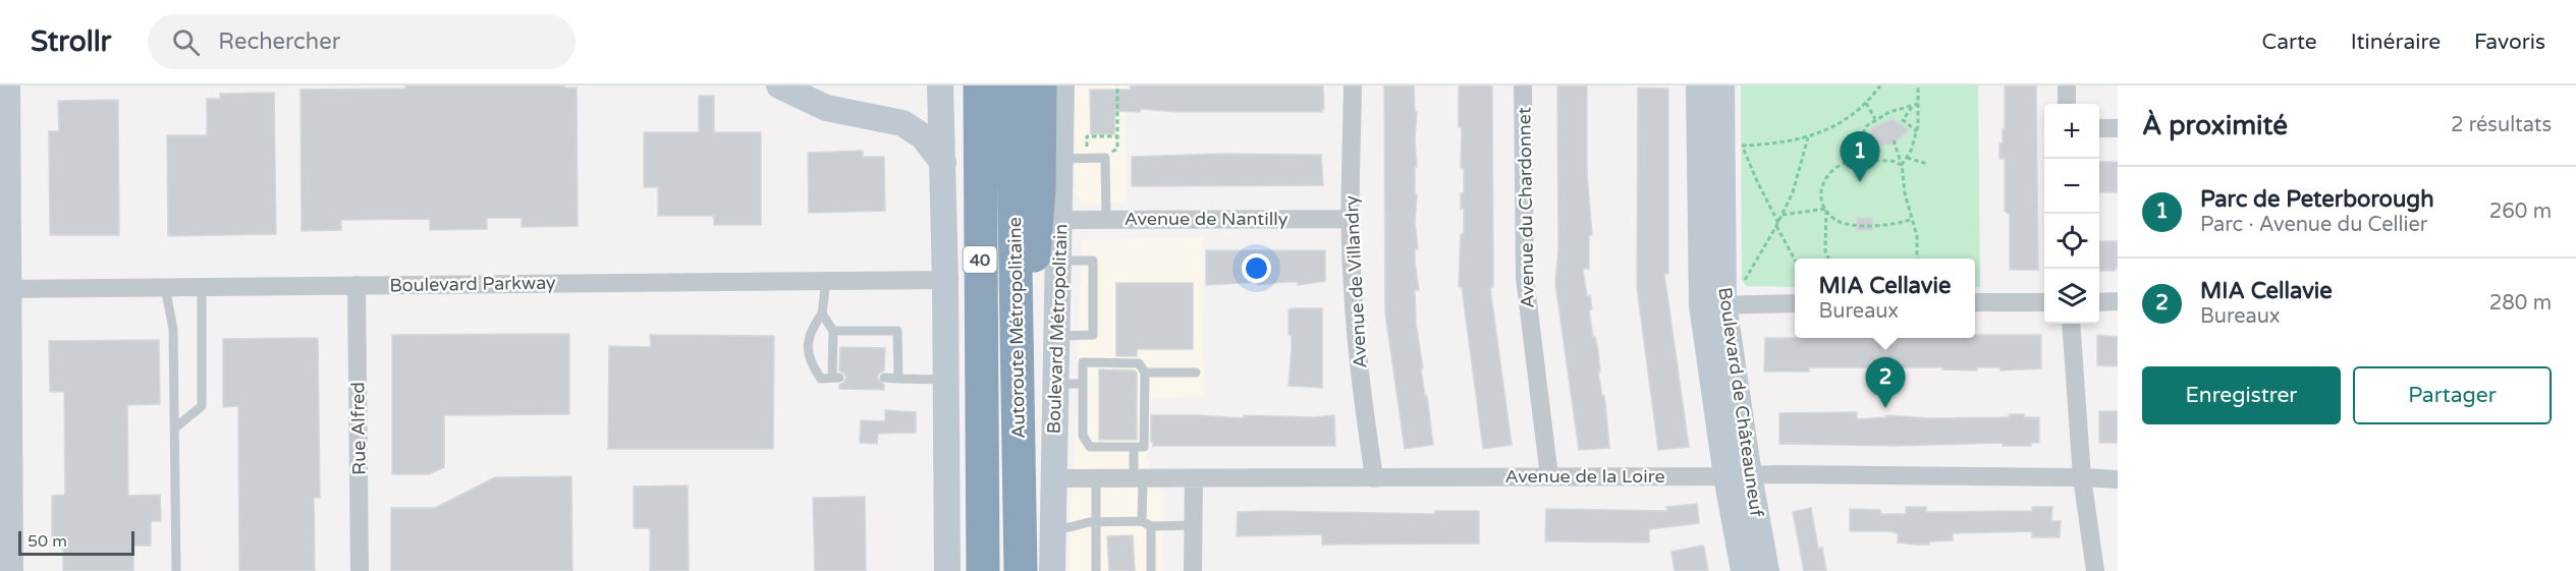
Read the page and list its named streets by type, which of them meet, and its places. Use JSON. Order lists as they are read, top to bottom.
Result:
{
  "streets": {
    "highway": ["40", "Autoroute Métropolitaine"],
    "street": [
      "Avenue du Chardonnet",
      "Avenue de Nantilly",
      "Avenue de Villandry",
      "Boulevard Parkway",
      "Boulevard Métropolitain",
      "Boulevard de Châteauneuf",
      "Rue Alfred",
      "Avenue de la Loire"
    ]
  },
  "crossings": [
    ["Avenue du Chardonnet", "Avenue de la Loire"],
    ["Avenue de Nantilly", "Avenue de Villandry"],
    ["Avenue de Nantilly", "Boulevard Métropolitain"],
    ["Avenue de Villandry", "Avenue de la Loire"],
    ["Boulevard Parkway", "Rue Alfred"],
    ["Boulevard Métropolitain", "Avenue de la Loire"],
    ["Boulevard de Châteauneuf", "Avenue de la Loire"]
  ],
  "scale_bar": "50 m",
  "page": {
    "header": "Strollr",
    "search": "Rechercher",
    "nav": ["Carte", "Itinéraire", "Favoris"],
    "heading": ["À proximité", "2 résultats"],
    "map_buttons": ["+", "−"],
    "pins": ["1", "2"],
    "list": [
      {
        "mark": "1",
        "name": "Parc de Peterborough",
        "note": "Parc · Avenue du Cellier",
        "value": "260 m"
      },
      {
        "mark": "2",
        "name": "MIA Cellavie",
        "note": "Bureaux",
        "value": "280 m"
      }
    ],
    "popup": ["MIA Cellavie", "Bureaux"],
    "buttons": ["Enregistrer", "Partager"],
    "scale": "50 m"
  }
}
